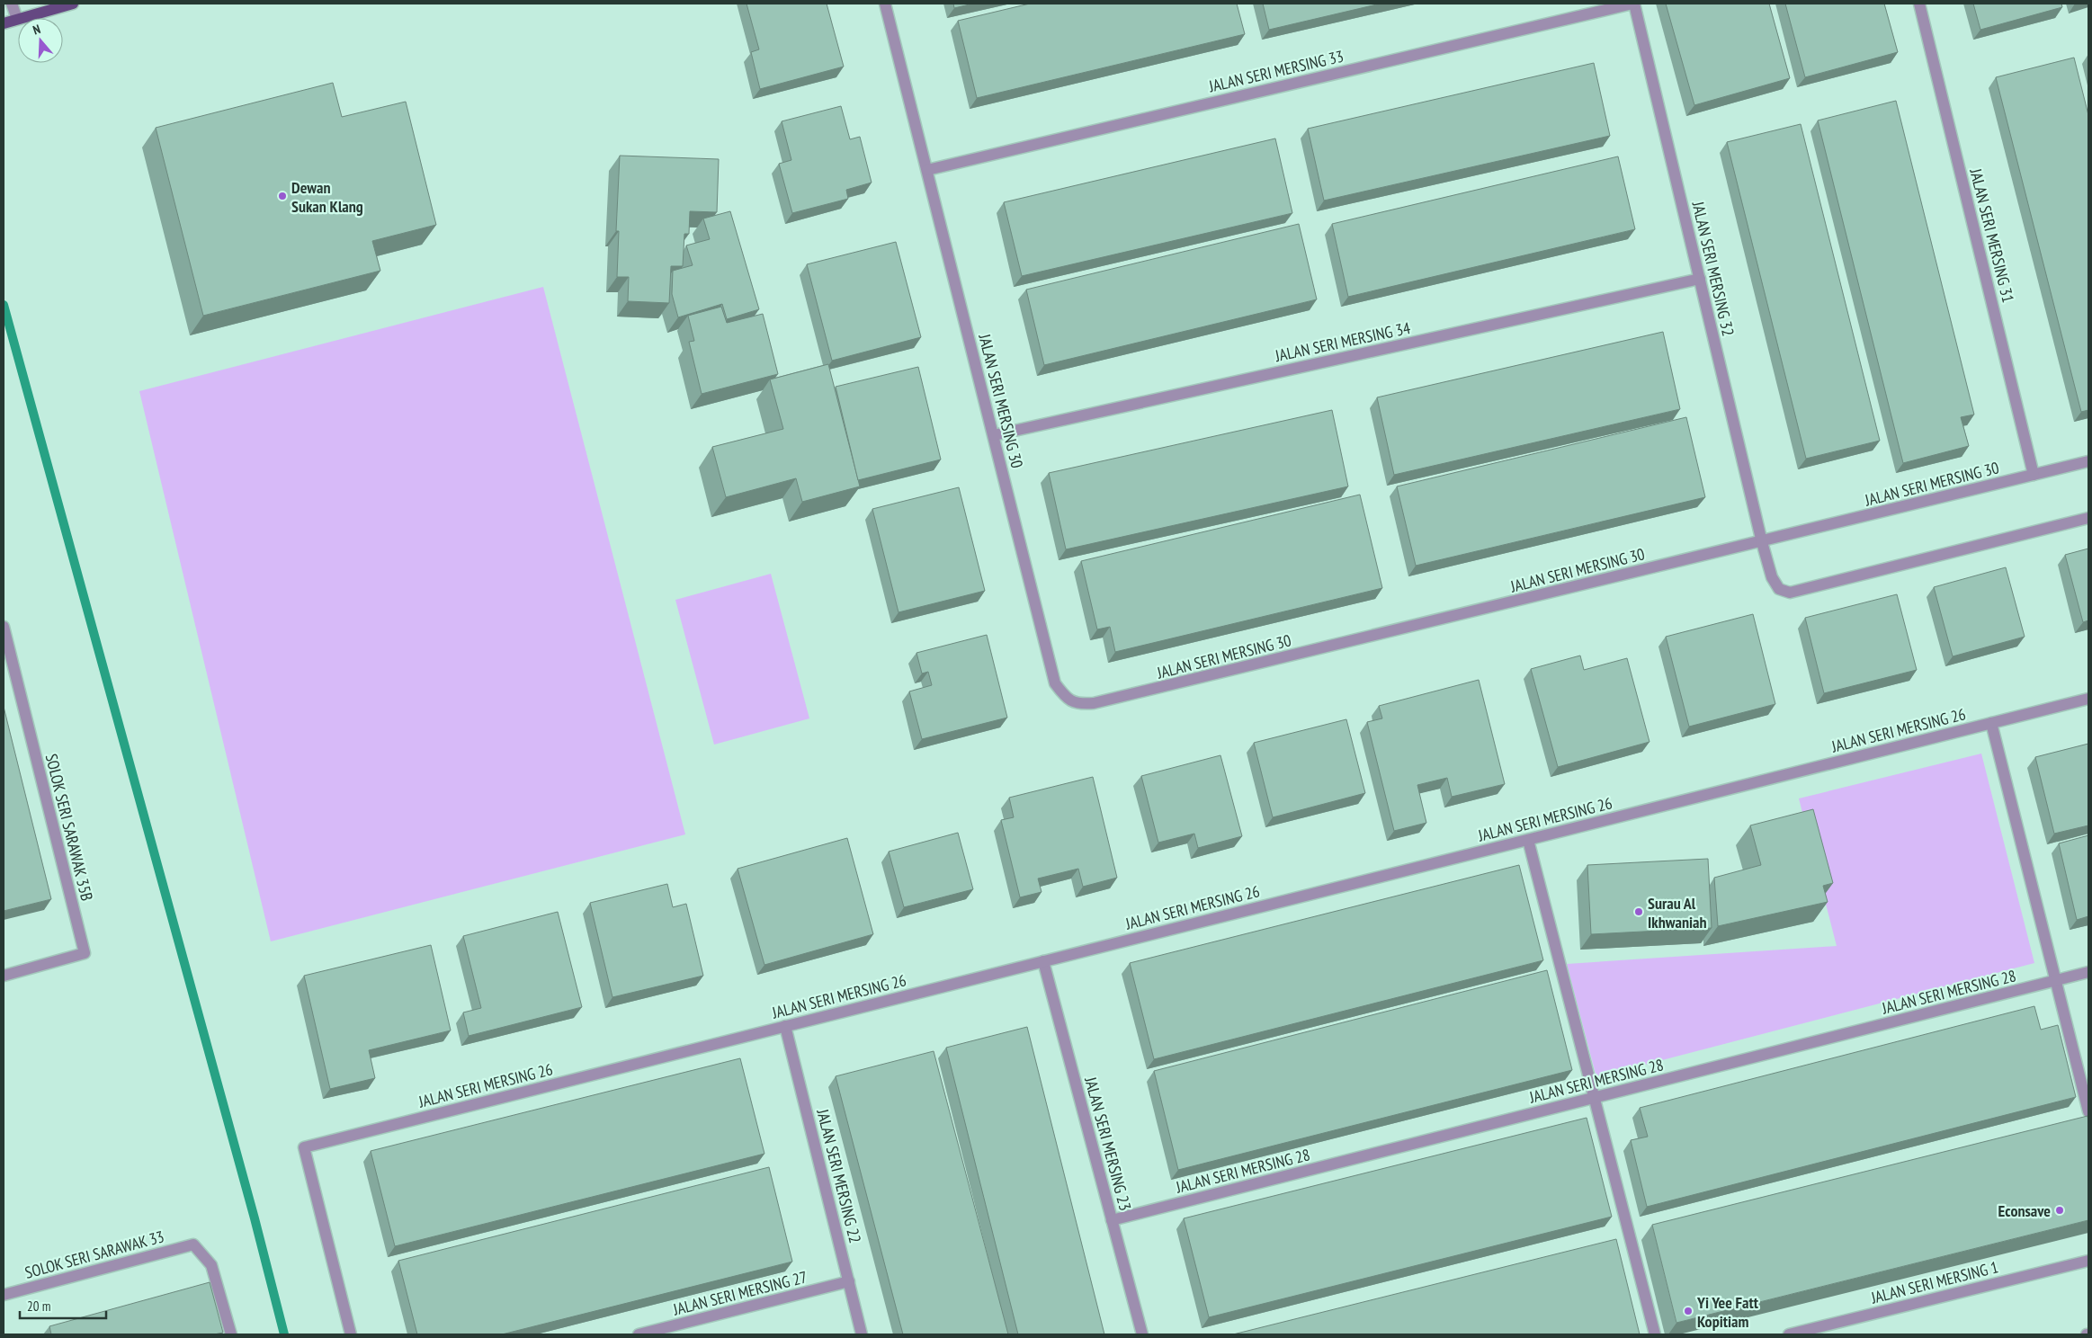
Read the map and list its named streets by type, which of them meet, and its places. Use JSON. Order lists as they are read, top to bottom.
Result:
{
  "streets": {
    "street": [
      "JALAN SERI MERSING 33",
      "JALAN SERI MERSING 31",
      "JALAN SERI MERSING 32",
      "JALAN SERI MERSING 34",
      "JALAN SERI MERSING 30",
      "JALAN SERI MERSING 26",
      "SOLOK SERI SARAWAK 35B",
      "JALAN SERI MERSING 28",
      "JALAN SERI MERSING 23",
      "JALAN SERI MERSING 22",
      "SOLOK SERI SARAWAK 33",
      "JALAN SERI MERSING 1",
      "JALAN SERI MERSING 27"
    ]
  },
  "crossings": [
    ["JALAN SERI MERSING 33", "JALAN SERI MERSING 32"],
    ["JALAN SERI MERSING 33", "JALAN SERI MERSING 30"],
    ["JALAN SERI MERSING 31", "JALAN SERI MERSING 30"],
    ["JALAN SERI MERSING 32", "JALAN SERI MERSING 34"],
    ["JALAN SERI MERSING 32", "JALAN SERI MERSING 30"],
    ["JALAN SERI MERSING 34", "JALAN SERI MERSING 30"],
    ["JALAN SERI MERSING 26", "JALAN SERI MERSING 23"],
    ["JALAN SERI MERSING 26", "JALAN SERI MERSING 22"],
    ["JALAN SERI MERSING 28", "JALAN SERI MERSING 23"],
    ["JALAN SERI MERSING 22", "JALAN SERI MERSING 27"]
  ],
  "places": [
    "Dewan Sukan Klang",
    "Surau Al Ikhwaniah",
    "Econsave",
    "Yi Yee Fatt Kopitiam"
  ],
  "scale_bar": "20 m",
  "north": "top"
}
